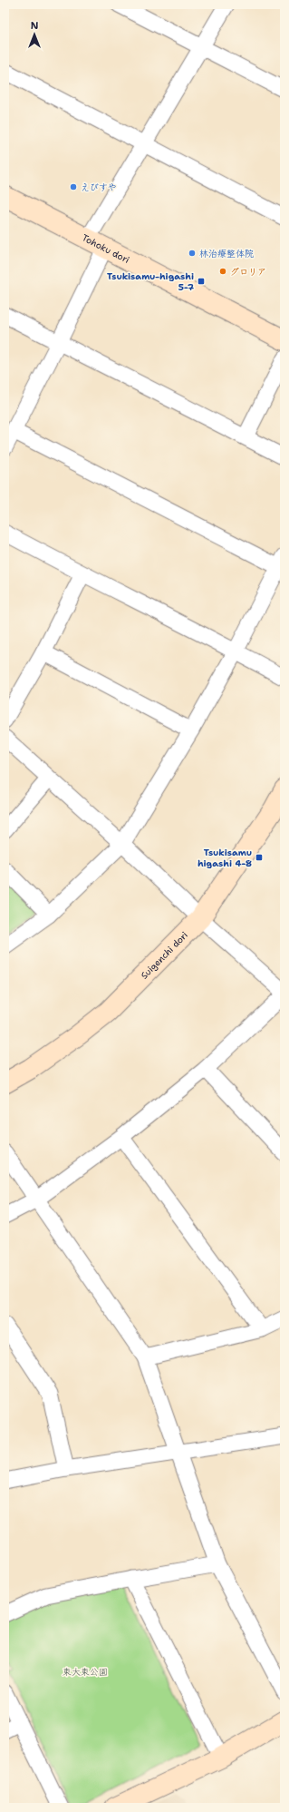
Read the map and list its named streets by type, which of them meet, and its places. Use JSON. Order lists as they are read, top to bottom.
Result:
{
  "streets": {
    "street": ["Tohoku dori", "Suigenchi dori"]
  },
  "parks": ["東大東公園"],
  "places": {
    "other": ["えびすや", "林治療整体院", "グロリア"],
    "transit": ["Tsukisamu-higashi 5-7", "Tsukisamu higashi 4-8"]
  },
  "north": "top"
}
